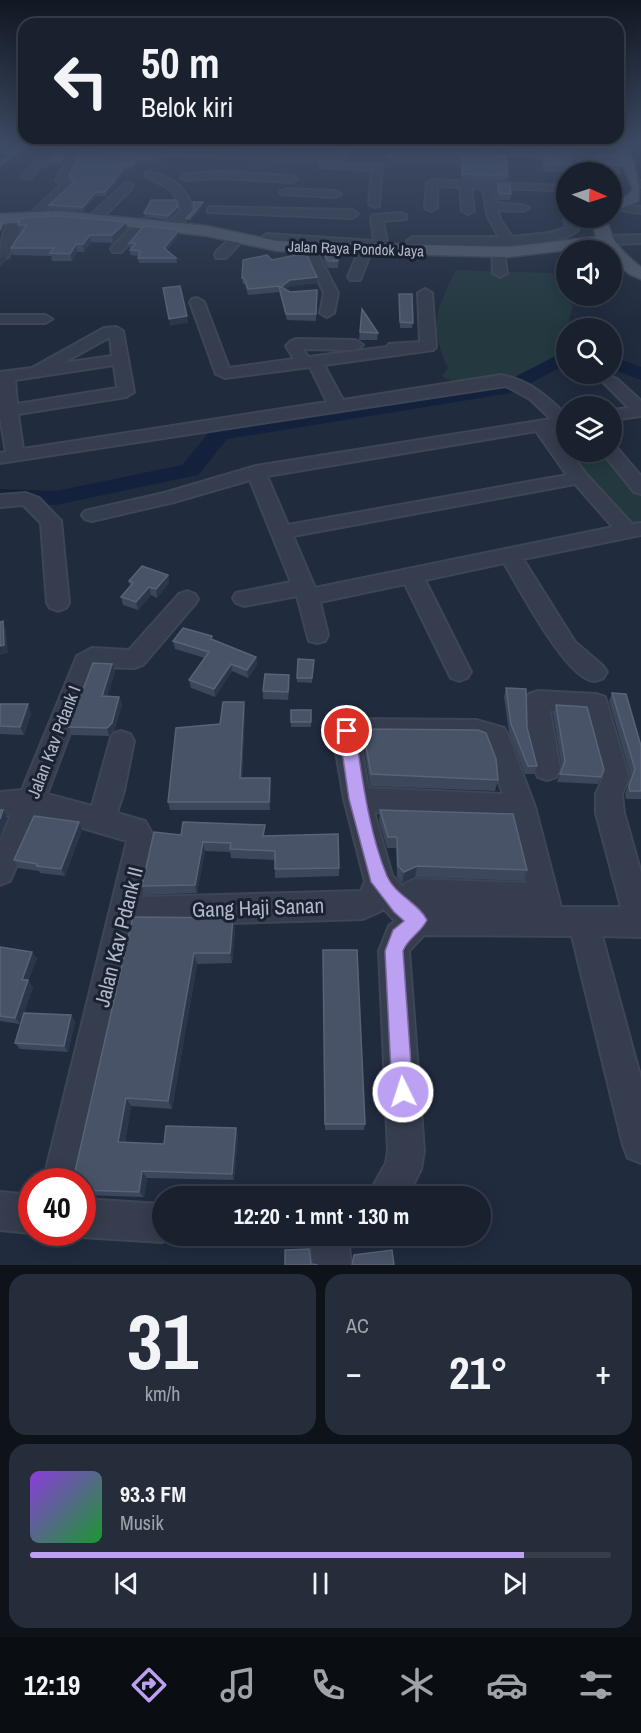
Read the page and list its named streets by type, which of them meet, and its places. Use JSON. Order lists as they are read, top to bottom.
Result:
{
  "streets": {
    "main road": ["Jalan Raya Pondok Jaya"],
    "street": ["Jalan Kav Pdank I", "Gang Haji Sanan", "Jalan Kav Pdank II"]
  },
  "crossings": [
    ["Jalan Kav Pdank I", "Jalan Kav Pdank II"],
    ["Gang Haji Sanan", "Jalan Kav Pdank II"]
  ],
  "north": "right",
  "page": {
    "turn": ["50 m", "Belok kiri"],
    "limit": "40",
    "trip": "12:20 · 1 mnt · 130 m",
    "tile": [
      ["31", "km/h"],
      "AC"
    ],
    "heat": ["−", "21°", "+"],
    "song": ["93.3 FM", "Musik"],
    "tabs": "12:19"
  }
}
